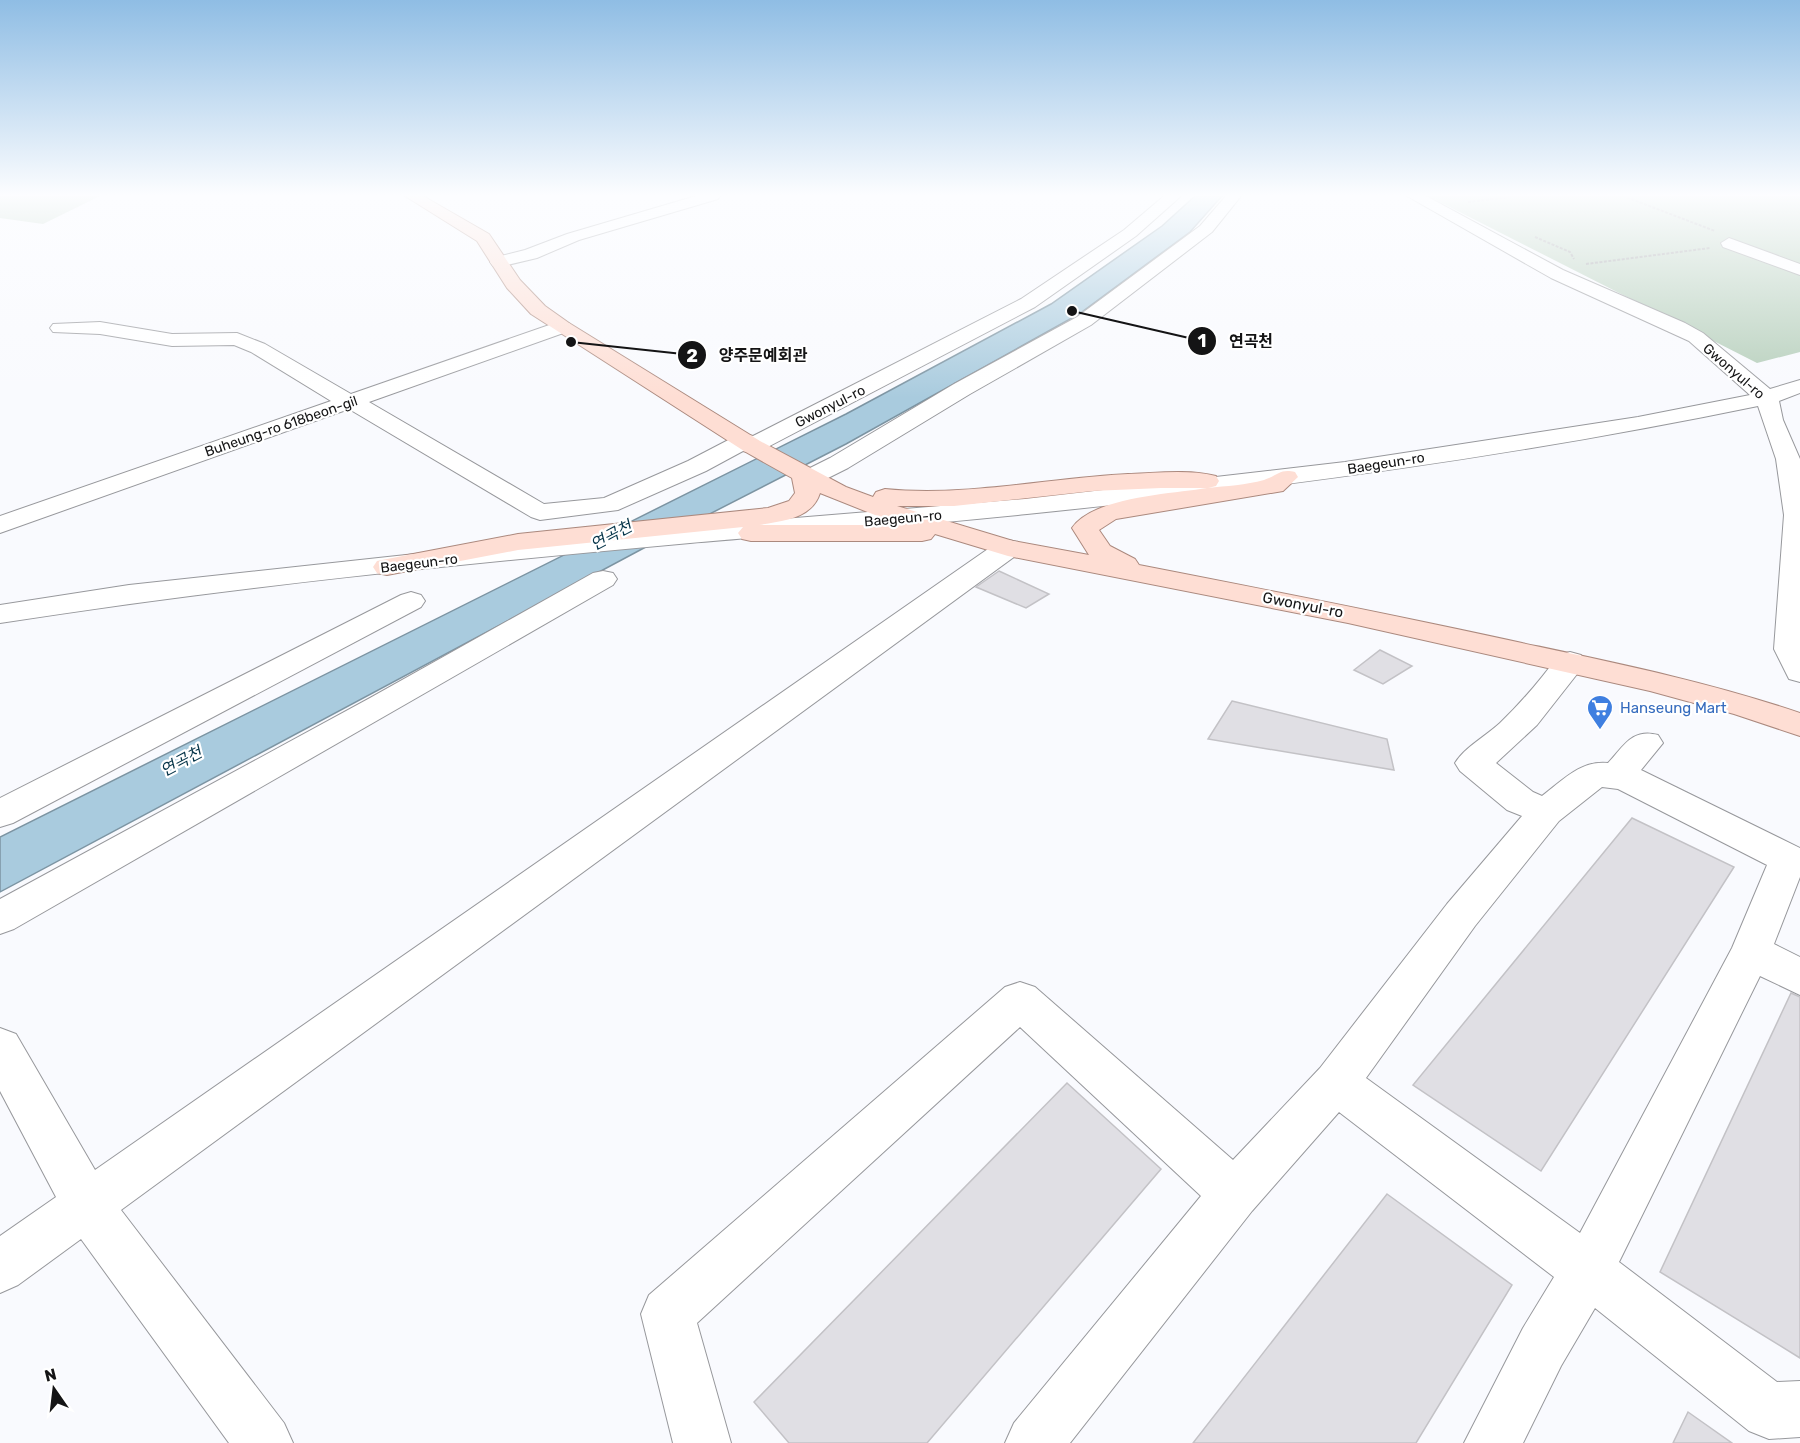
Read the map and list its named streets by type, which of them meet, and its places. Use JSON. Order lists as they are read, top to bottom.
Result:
{
  "streets": {
    "main road": ["Gwonyul-ro"],
    "street": ["Buheung-ro 618beon-gil", "Baegeun-ro"]
  },
  "crossings": [
    ["Gwonyul-ro", "Buheung-ro 618beon-gil"],
    ["Gwonyul-ro", "Baegeun-ro"]
  ],
  "water": ["연곡천"],
  "places": {
    "other": ["연곡천", "양주문예회관"],
    "supermarket": ["Hanseung Mart"]
  },
  "north": "top"
}
